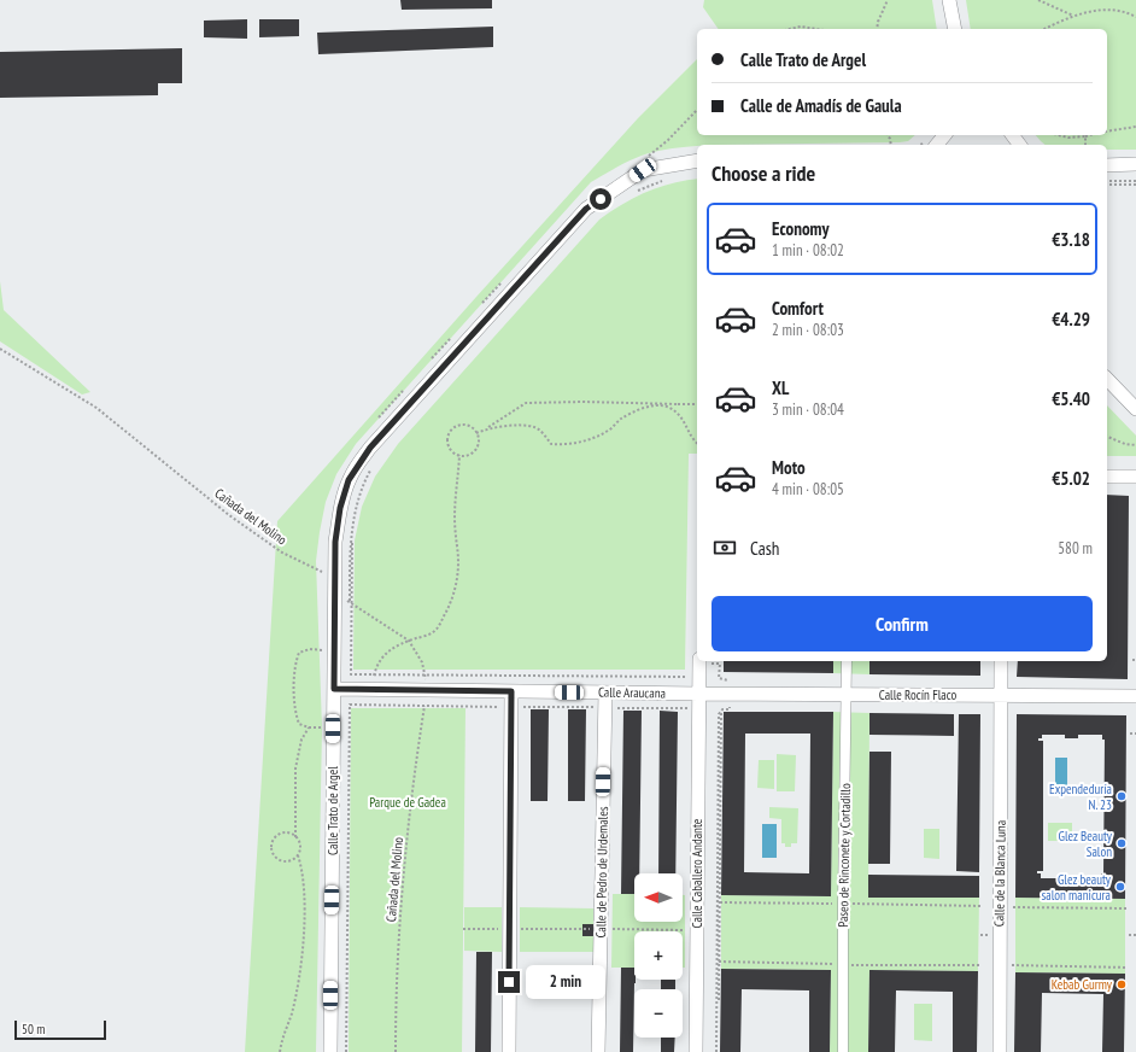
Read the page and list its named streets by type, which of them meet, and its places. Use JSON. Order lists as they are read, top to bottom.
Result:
{
  "streets": {
    "street": [
      "Calle Araucana",
      "Calle Rocín Flaco",
      "Calle Trato de Argel",
      "Paseo de Rinconete y Cortadillo",
      "Calle de Pedro de Urdemales",
      "Calle Caballero Andante",
      "Calle de la Blanca Luna"
    ],
    "path": ["Cañada del Molino"]
  },
  "crossings": [
    ["Cañada del Molino", "Calle Araucana"],
    ["Cañada del Molino", "Calle Trato de Argel"],
    ["Calle Araucana", "Calle Rocín Flaco"],
    ["Calle Araucana", "Calle Trato de Argel"],
    ["Calle Araucana", "Calle de Pedro de Urdemales"],
    ["Calle Araucana", "Calle Caballero Andante"],
    ["Calle Rocín Flaco", "Paseo de Rinconete y Cortadillo"],
    ["Calle Rocín Flaco", "Calle Caballero Andante"],
    ["Calle Rocín Flaco", "Calle de la Blanca Luna"]
  ],
  "parks": ["Parque de Gadea"],
  "places": [
    "Expendeduría N. 23",
    "Glez Beauty Salon",
    "Glez beauty salon manicura",
    "Kebab Gurmy"
  ],
  "scale_bar": "50 m",
  "north": "left",
  "page": {
    "banner": ["Calle Trato de Argel", "Calle de Amadís de Gaula"],
    "heading": "Choose a ride",
    "list": [
      {
        "name": "Economy",
        "note": "1 min · 08:02",
        "value": "€3.18"
      },
      {
        "name": "Comfort",
        "note": "2 min · 08:03",
        "value": "€4.29"
      },
      {
        "name": "XL",
        "note": "3 min · 08:04",
        "value": "€5.40"
      },
      {
        "name": "Moto",
        "note": "4 min · 08:05",
        "value": "€5.02"
      }
    ],
    "pay": ["Cash", "580 m"],
    "buttons": "Confirm",
    "map_buttons": ["+", "−"],
    "bubble": "2 min",
    "scale": "50 m"
  }
}
